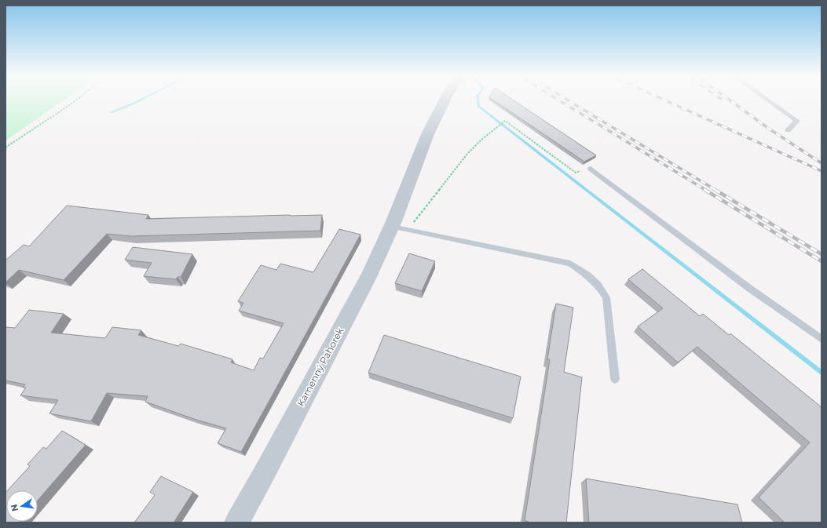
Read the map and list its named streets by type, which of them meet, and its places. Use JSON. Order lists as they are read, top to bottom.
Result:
{
  "streets": {
    "street": ["Kamenný Pahorek"]
  },
  "north": "left"
}
